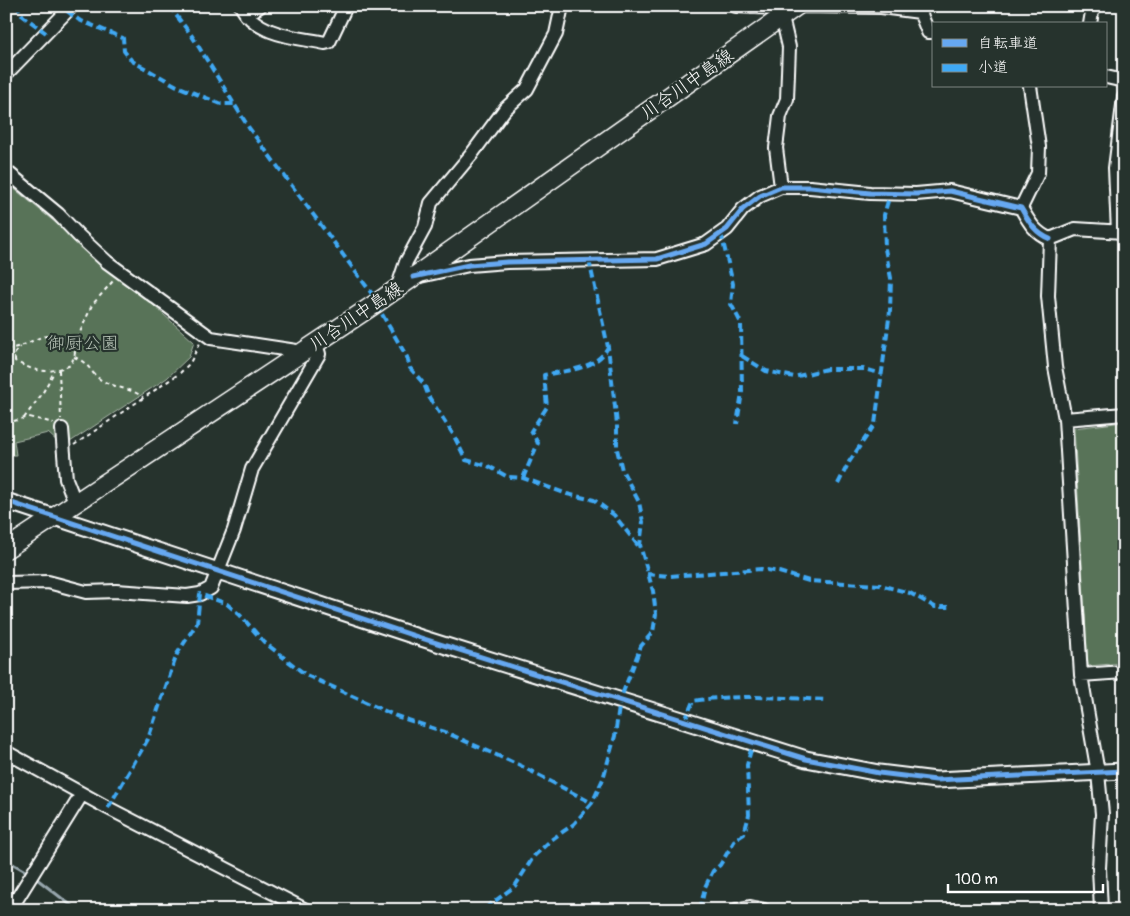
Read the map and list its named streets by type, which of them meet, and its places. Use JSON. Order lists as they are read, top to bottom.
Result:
{
  "streets": {
    "main road": ["川合川中島線"]
  },
  "parks": ["御厨公園"],
  "legend": ["自転車道", "小道"],
  "scale_bar": "100 m"
}
